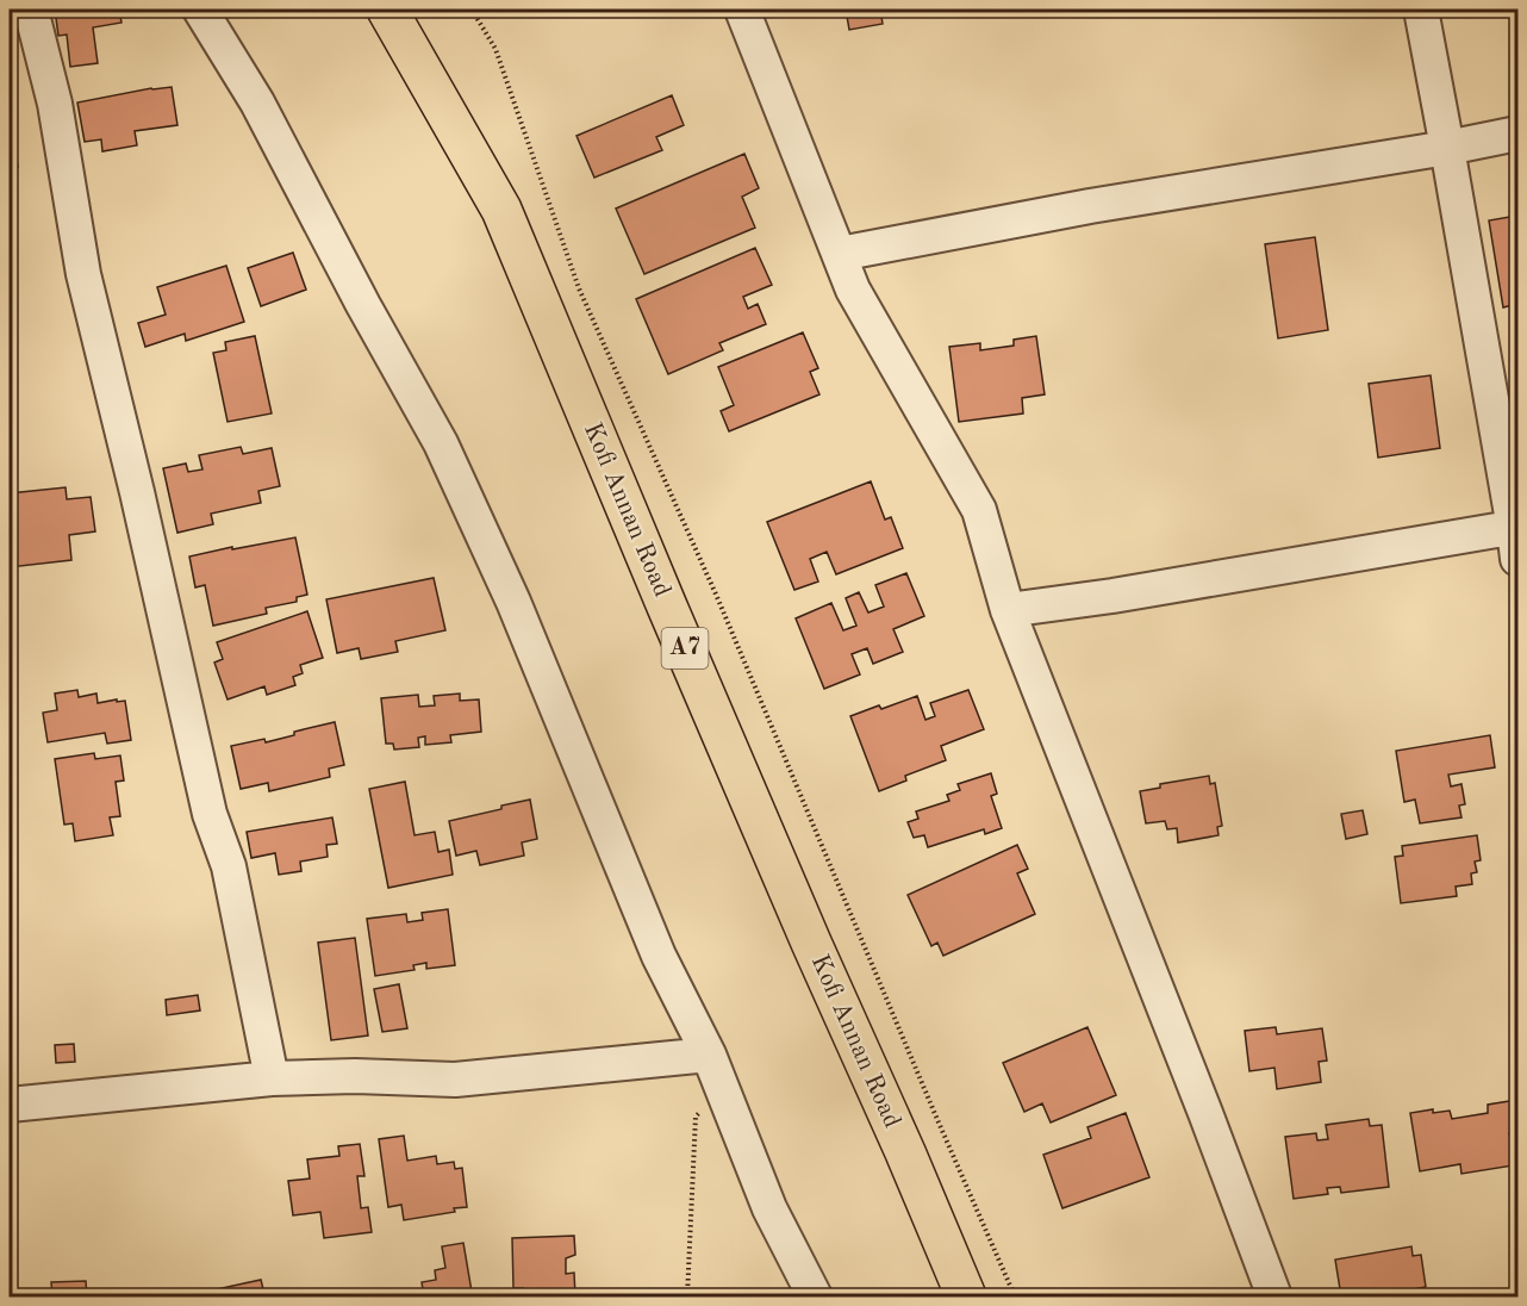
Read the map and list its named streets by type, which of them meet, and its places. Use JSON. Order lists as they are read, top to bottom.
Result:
{
  "streets": {
    "main road": ["Kofi Annan Road", "A7"]
  }
}
